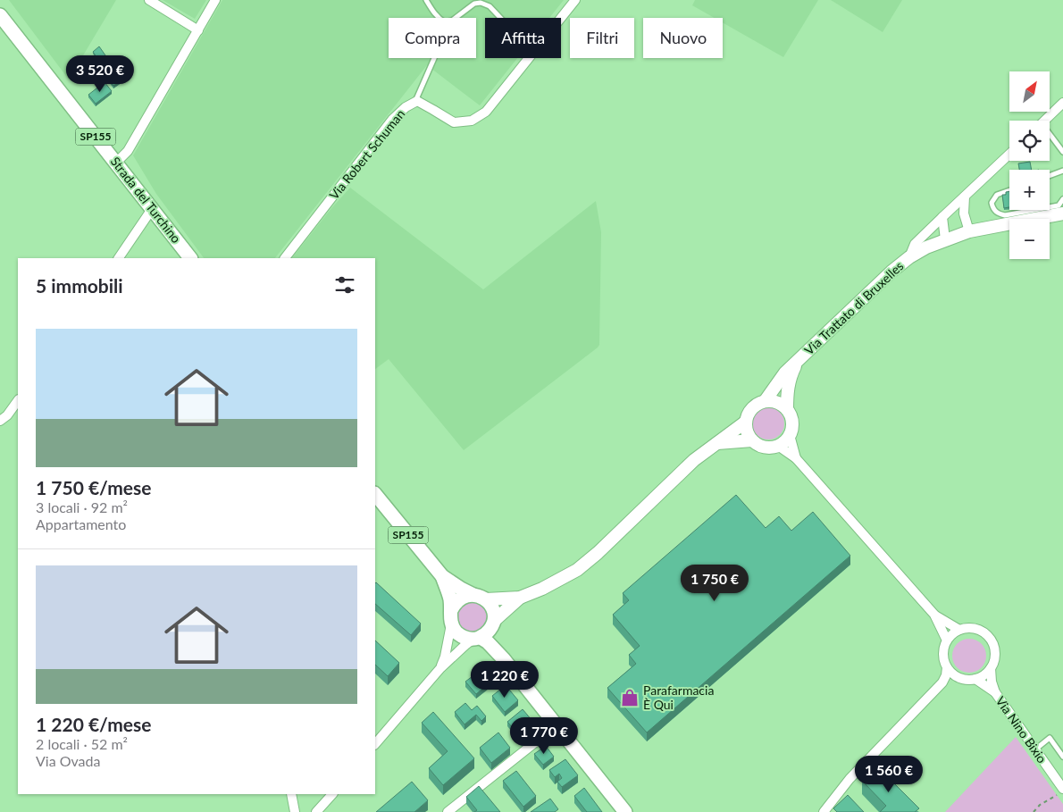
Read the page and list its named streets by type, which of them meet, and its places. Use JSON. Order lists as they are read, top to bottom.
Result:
{
  "streets": {
    "main road": ["SP155", "Strada del Turchino", "Via Trattato di Bruxelles"],
    "street": ["Via Robert Schuman", "Via Nino Bixio"]
  },
  "places": {
    "shop": ["Parafarmacia È Qui"]
  },
  "north": "top right",
  "page": {
    "chip": [
      "Compra",
      "Affitta",
      "Filtri",
      "Nuovo"
    ],
    "price": [
      "3 520 €",
      "1 750 €",
      "1 220 €",
      "1 770 €",
      "1 560 €"
    ],
    "map_buttons": ["+", "−"],
    "heading": "5 immobili",
    "list": [
      {
        "name": "1 750 €/mese",
        "note": "3 locali · 92 m² · Appartamento"
      },
      {
        "name": "1 220 €/mese",
        "note": "2 locali · 52 m² · Via Ovada"
      }
    ]
  }
}
